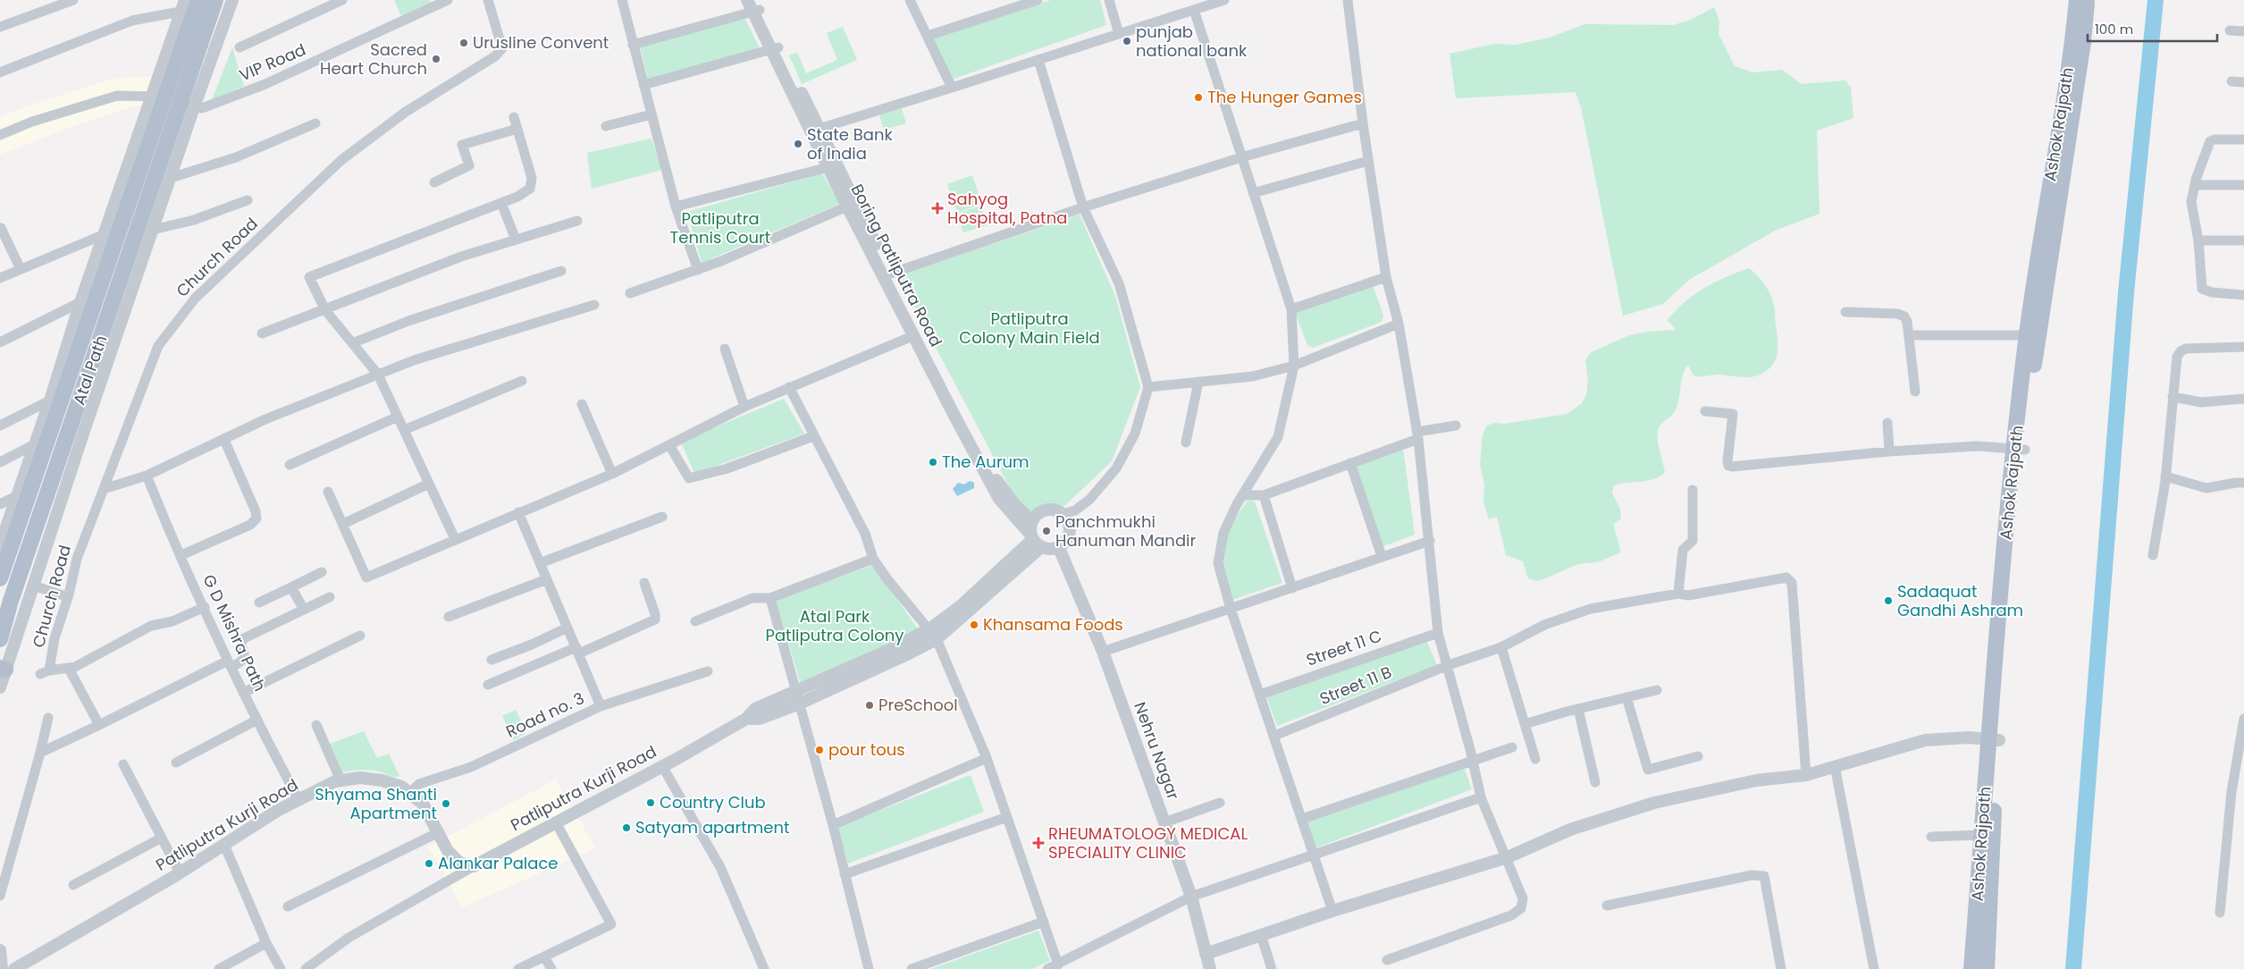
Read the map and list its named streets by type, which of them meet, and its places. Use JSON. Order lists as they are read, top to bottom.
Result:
{
  "streets": {
    "main road": ["Ashok Rajpath", "Atal Path"],
    "street": [
      "VIP Road",
      "Church Road",
      "Boring Patliputra Road",
      "G D Mishra Path",
      "Street 11 C",
      "Street 11 B",
      "Road no. 3",
      "Nehru Nagar",
      "Patliputra Kurji Road"
    ]
  },
  "crossings": [
    ["VIP Road", "Atal Path"],
    ["Boring Patliputra Road", "Nehru Nagar"],
    ["Boring Patliputra Road", "Patliputra Kurji Road"],
    ["G D Mishra Path", "Patliputra Kurji Road"],
    ["Road no. 3", "Patliputra Kurji Road"],
    ["Nehru Nagar", "Patliputra Kurji Road"]
  ],
  "parks": ["Patliputra Tennis Court", "Patliputra Colony Main Field", "Atal Park Patliputra Colony"],
  "places": {
    "other": [
      "punjab national bank",
      "Urusline Convent",
      "Sacred Heart Church",
      "The Hunger Games",
      "State Bank of India",
      "The Aurum",
      "Panchmukhi Hanuman Mandir",
      "Sadaquat Gandhi Ashram",
      "Khansama Foods",
      "PreSchool",
      "pour tous",
      "Country Club",
      "Shyama Shanti Apartment",
      "Satyam apartment",
      "Alankar Palace"
    ],
    "health": ["Sahyog Hospital, Patna", "RHEUMATOLOGY MEDICAL SPECIALITY CLINIC"]
  },
  "scale_bar": "100 m"
}
